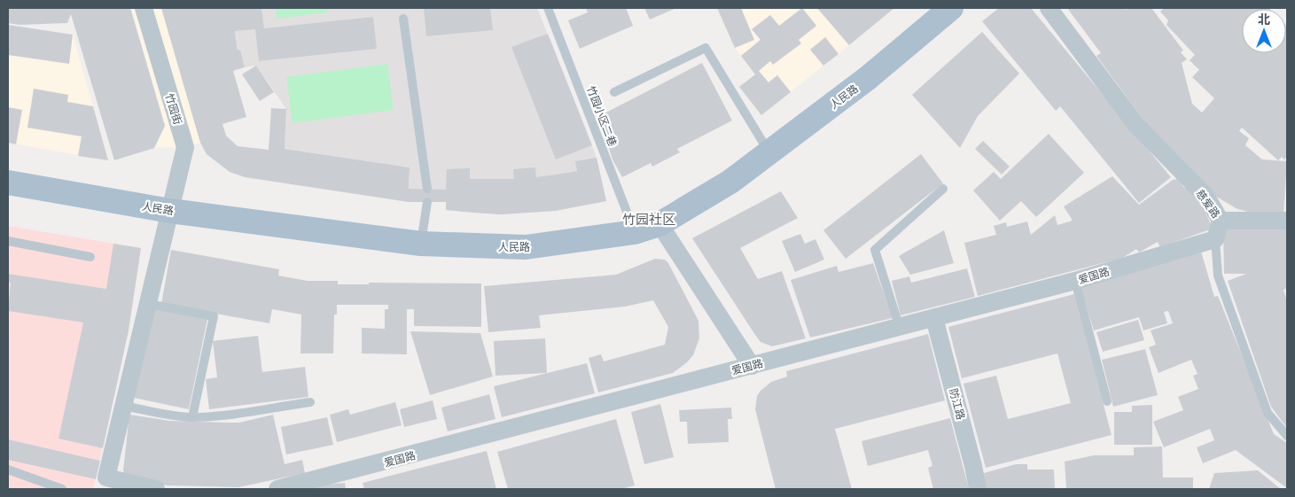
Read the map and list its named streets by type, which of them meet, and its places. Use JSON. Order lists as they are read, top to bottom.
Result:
{
  "streets": {
    "main road": ["人民路"],
    "street": [
      "竹园街",
      "慈爱路",
      "爱国路",
      "防江路"
    ],
    "lane": ["竹园小区二巷"]
  },
  "crossings": [
    ["人民路", "竹园街"],
    ["人民路", "竹园小区二巷"],
    ["慈爱路", "爱国路"],
    ["爱国路", "防江路"]
  ],
  "districts": ["竹园社区"],
  "north": "top"
}
